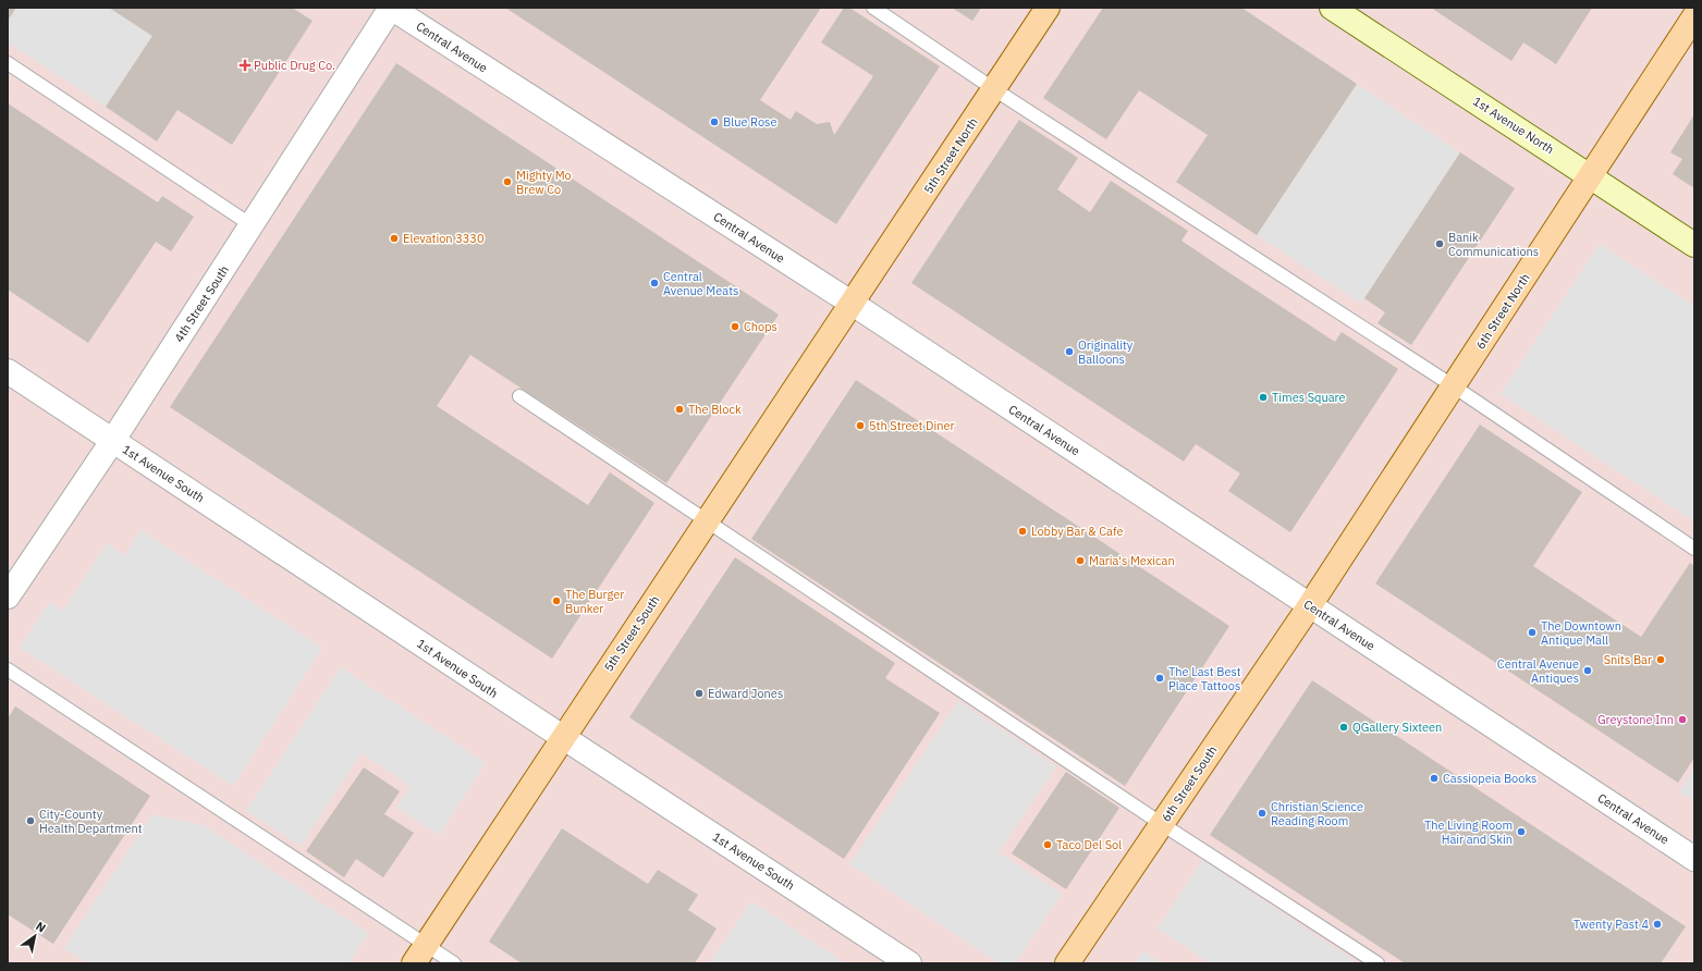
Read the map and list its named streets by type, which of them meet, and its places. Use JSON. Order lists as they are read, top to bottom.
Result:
{
  "streets": {
    "main road": [
      "1st Avenue North",
      "5th Street North",
      "6th Street North",
      "5th Street South",
      "6th Street South"
    ],
    "street": ["Central Avenue", "4th Street South", "1st Avenue South"]
  },
  "crossings": [
    ["Central Avenue", "5th Street North"],
    ["Central Avenue", "4th Street South"],
    ["Central Avenue", "6th Street North"],
    ["Central Avenue", "5th Street South"],
    ["Central Avenue", "6th Street South"],
    ["1st Avenue North", "6th Street North"],
    ["5th Street North", "5th Street South"],
    ["4th Street South", "1st Avenue South"],
    ["6th Street North", "6th Street South"],
    ["1st Avenue South", "5th Street South"]
  ],
  "places": {
    "health": ["Public Drug Co."],
    "other": [
      "Blue Rose",
      "Mighty Mo Brew Co",
      "Elevation 3330",
      "Banik Communications",
      "Central Avenue Meats",
      "Chops",
      "Originality Balloons",
      "Times Square",
      "The Block",
      "5th Street Diner",
      "Lobby Bar & Cafe",
      "Maria's Mexican",
      "The Burger Bunker",
      "The Downtown Antique Mall",
      "Snits Bar",
      "Central Avenue Antiques",
      "The Last Best Place Tattoos",
      "Edward Jones",
      "Greystone Inn",
      "QGallery Sixteen",
      "Cassiopeia Books",
      "Christian Science Reading Room",
      "City-County Health Department",
      "The Living Room Hair and Skin",
      "Taco Del Sol",
      "Twenty Past 4"
    ]
  },
  "north": "top right"
}
